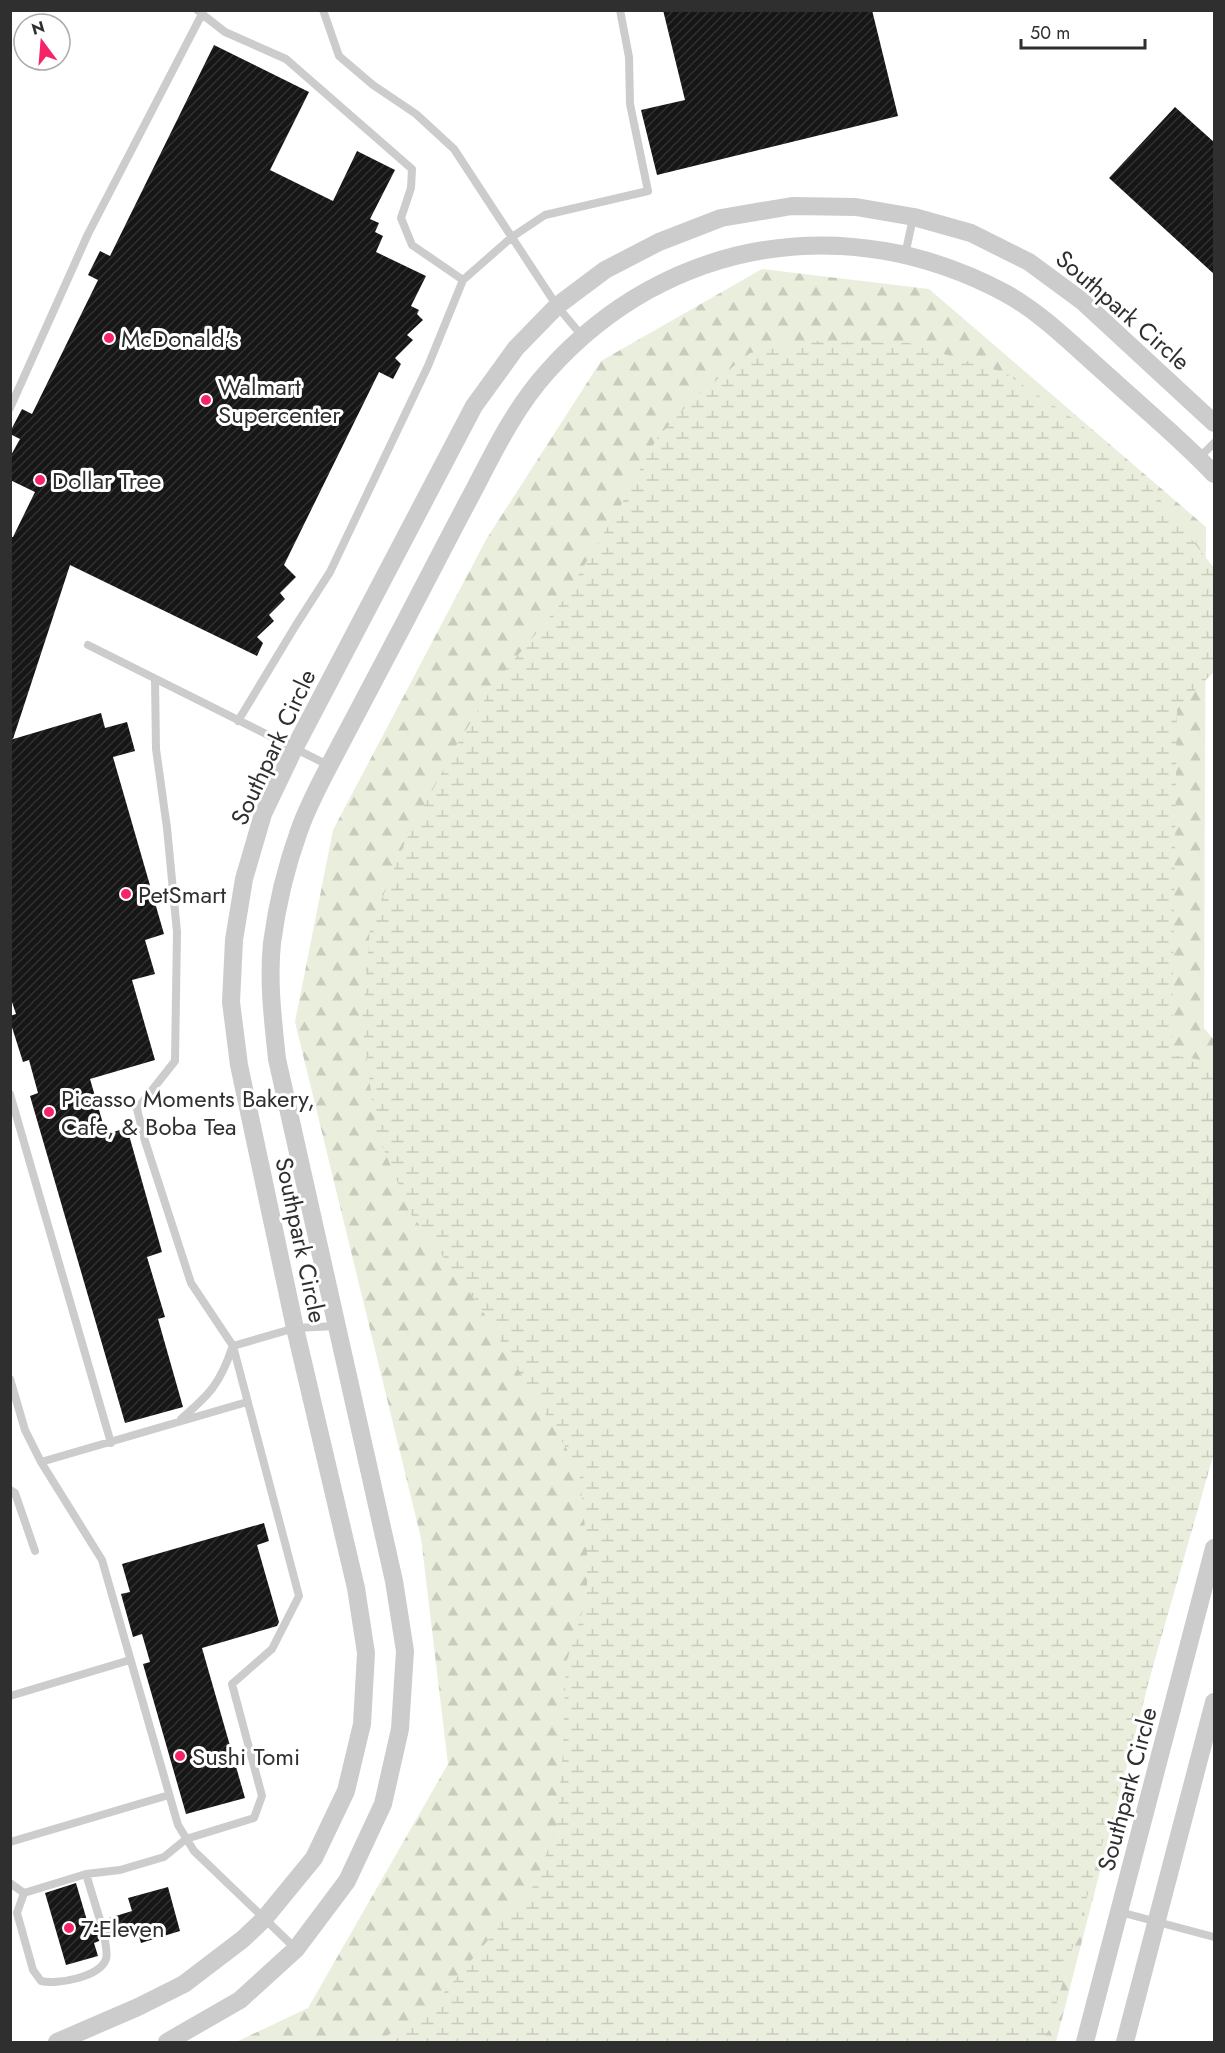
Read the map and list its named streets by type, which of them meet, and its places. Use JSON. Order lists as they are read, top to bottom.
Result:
{
  "streets": {
    "street": ["Southpark Circle"]
  },
  "places": [
    "McDonald's",
    "Walmart Supercenter",
    "Dollar Tree",
    "PetSmart",
    "Picasso Moments Bakery, Cafe, & Boba Tea",
    "Sushi Tomi",
    "7-Eleven"
  ],
  "scale_bar": "50 m",
  "north": "top"
}
